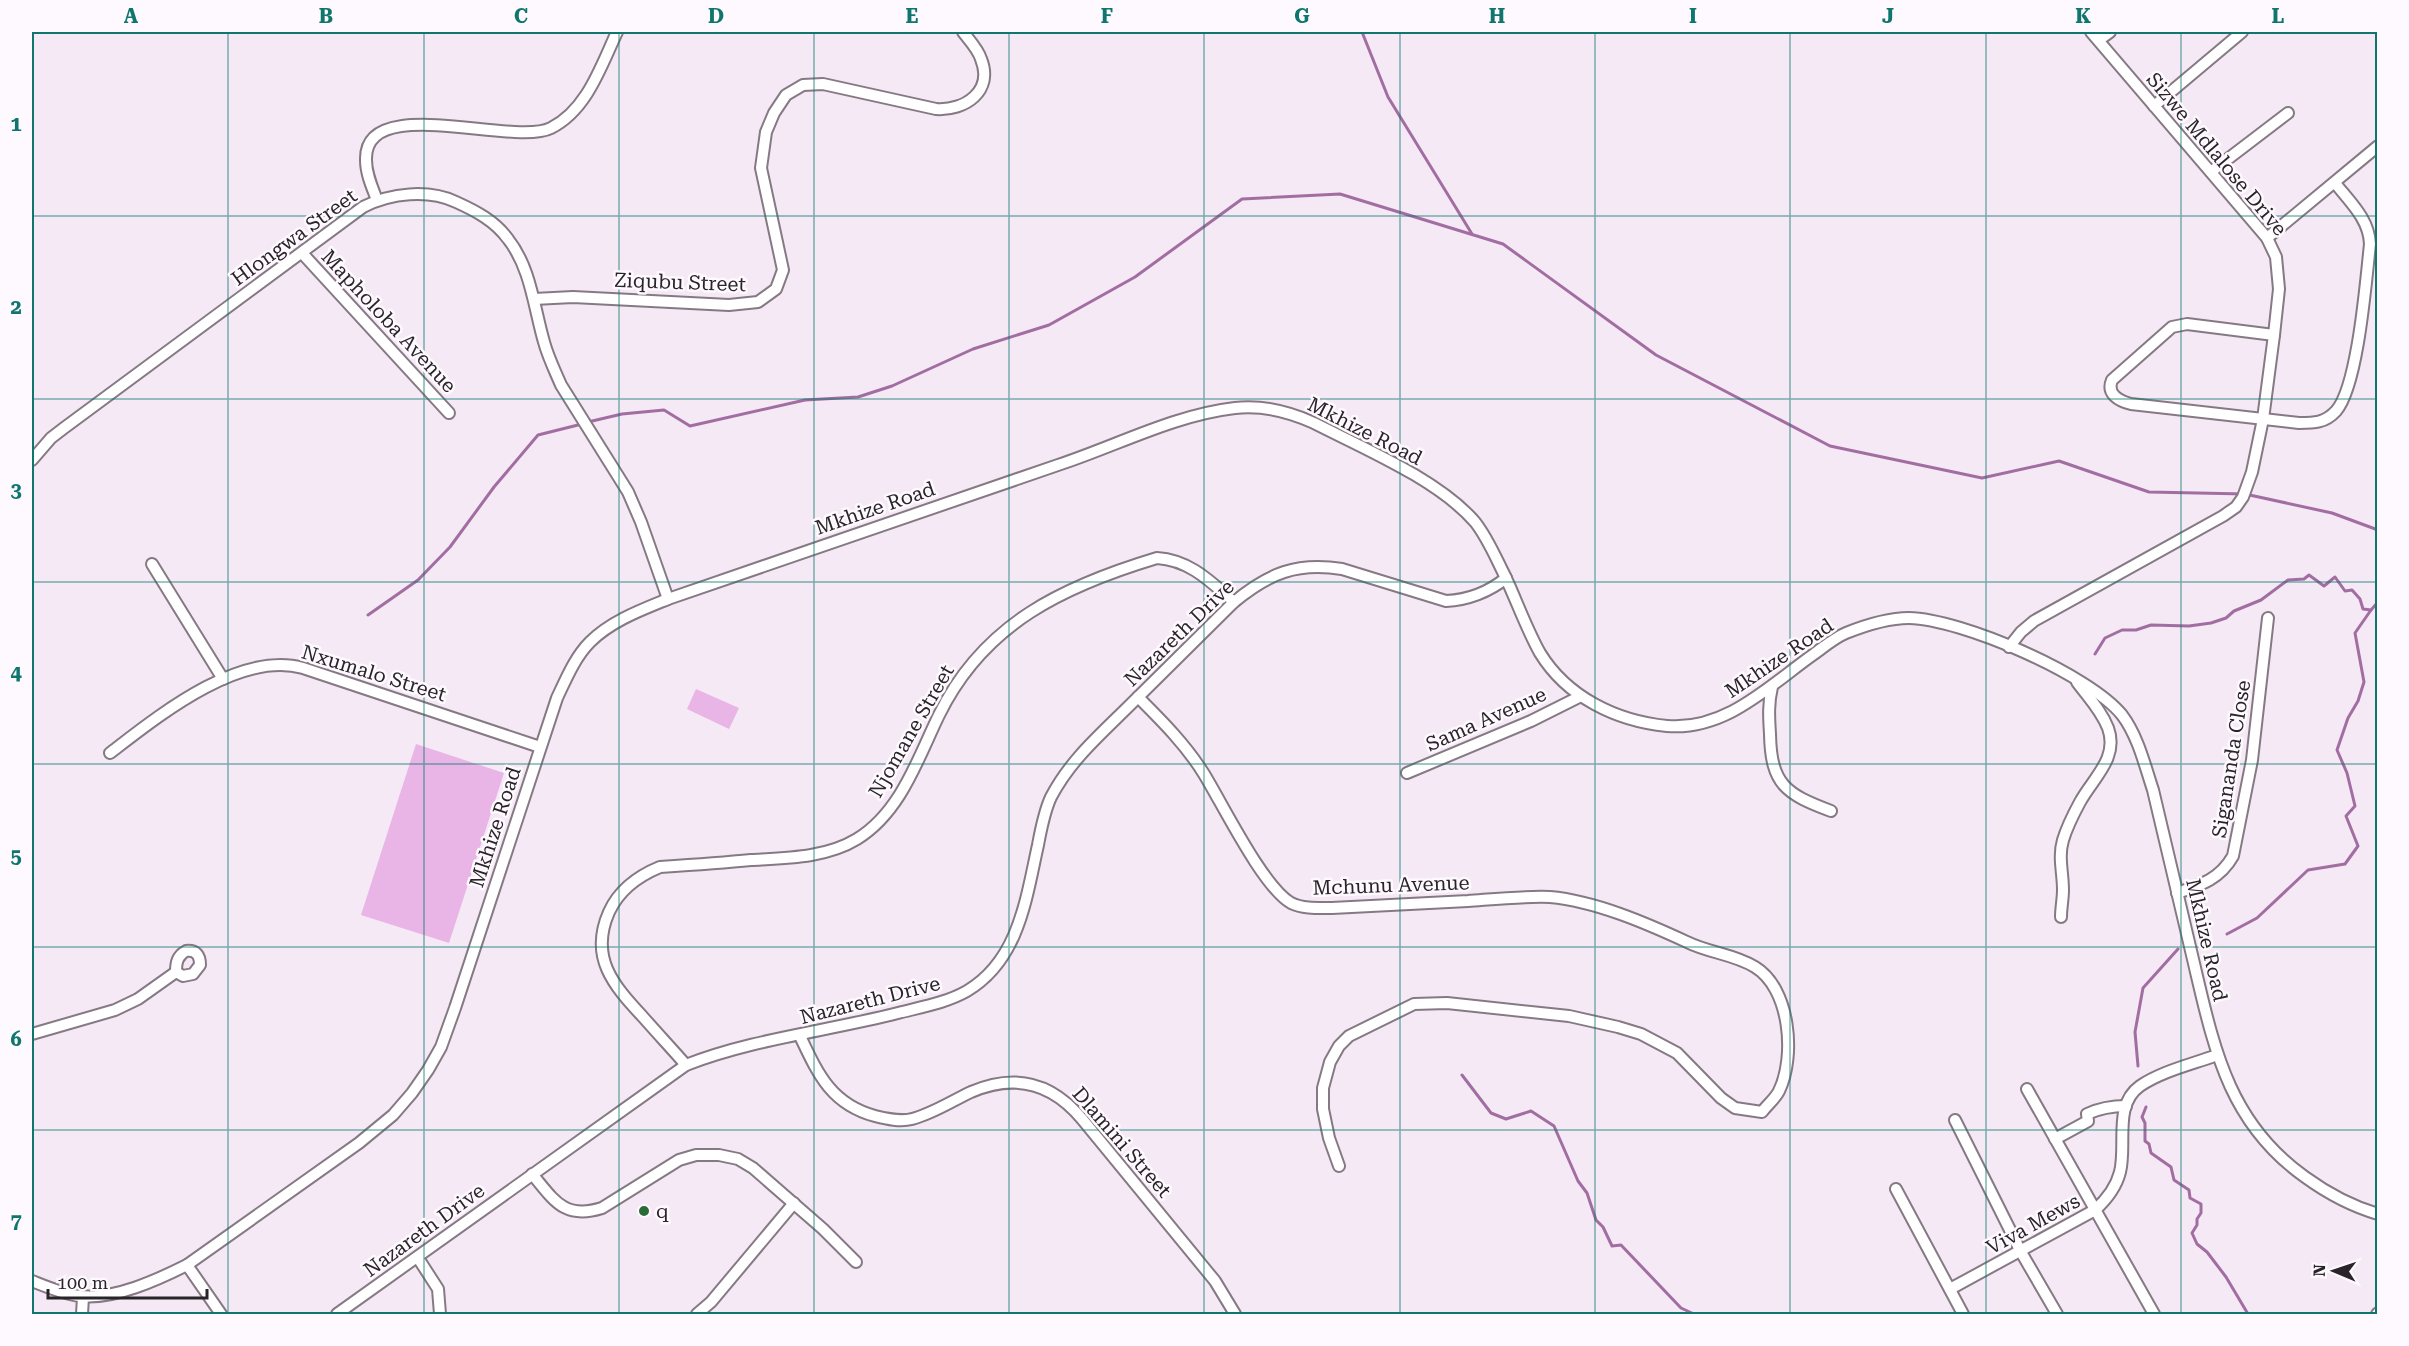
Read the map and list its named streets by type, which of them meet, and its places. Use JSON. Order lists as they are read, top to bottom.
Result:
{
  "streets": {
    "street": [
      "Sizwe Mdlalose Drive",
      "Hlongwa Street",
      "Ziqubu Street",
      "Mapholoba Avenue",
      "Mkhize Road",
      "Nazareth Drive",
      "Nxumalo Street",
      "Sama Avenue",
      "Njomane Street",
      "Sigananda Close",
      "Mchunu Avenue",
      "Dlamini Street",
      "Viva Mews"
    ]
  },
  "crossings": [
    ["Sizwe Mdlalose Drive", "Mkhize Road"],
    ["Hlongwa Street", "Ziqubu Street"],
    ["Hlongwa Street", "Mapholoba Avenue"],
    ["Hlongwa Street", "Mkhize Road"],
    ["Mkhize Road", "Nazareth Drive"],
    ["Mkhize Road", "Nxumalo Street"],
    ["Mkhize Road", "Sama Avenue"],
    ["Mkhize Road", "Sigananda Close"],
    ["Nazareth Drive", "Njomane Street"],
    ["Nazareth Drive", "Mchunu Avenue"],
    ["Nazareth Drive", "Dlamini Street"]
  ],
  "places": ["q"],
  "scale_bar": "100 m",
  "north": "left",
  "grid": {
    "columns": [
      "A",
      "B",
      "C",
      "D",
      "E",
      "F",
      "G",
      "H",
      "I",
      "J",
      "K",
      "L"
    ],
    "rows": [
      "1",
      "2",
      "3",
      "4",
      "5",
      "6",
      "7"
    ]
  }
}
